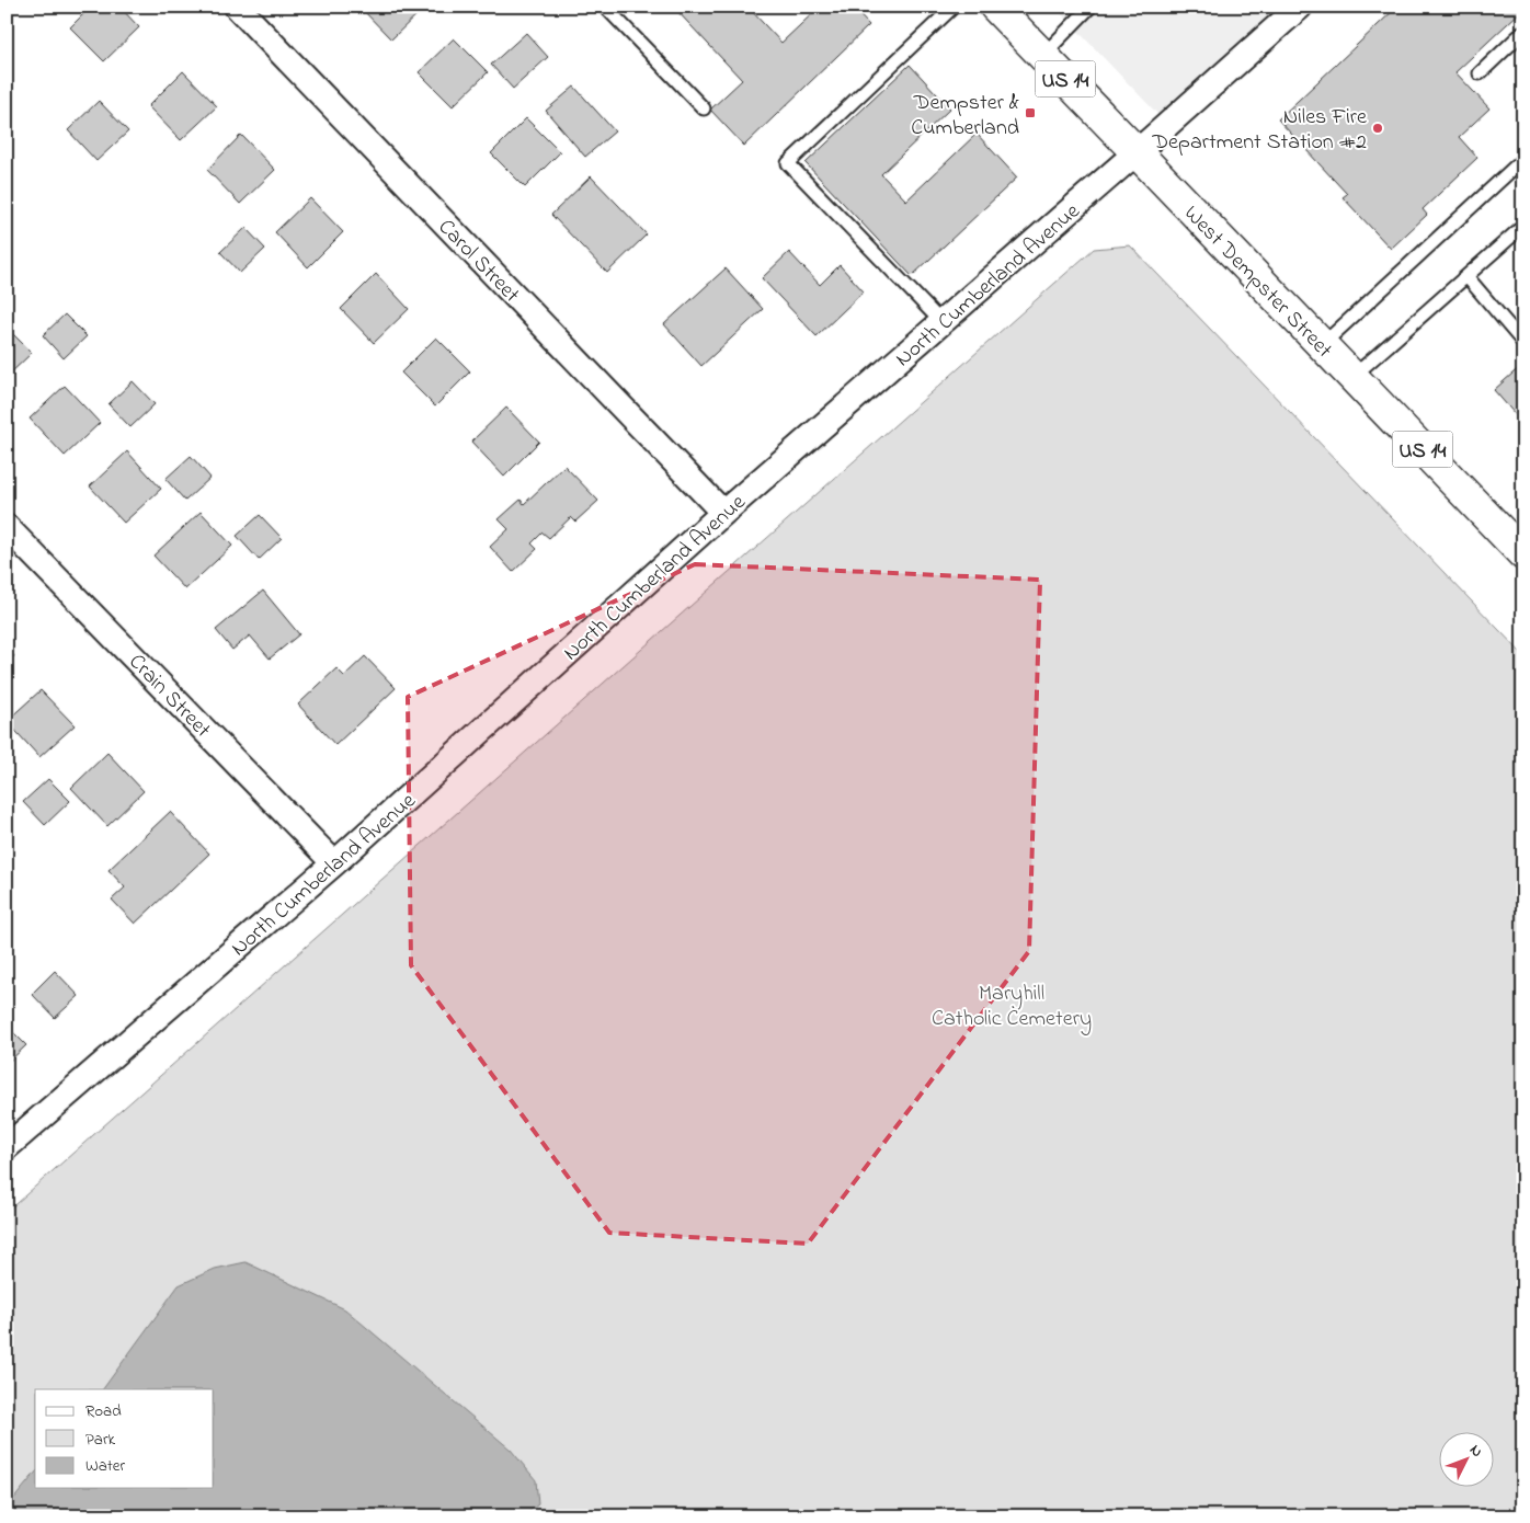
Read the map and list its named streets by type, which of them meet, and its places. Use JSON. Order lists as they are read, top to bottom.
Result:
{
  "streets": {
    "main road": ["US 14", "West Dempster Street"],
    "street": ["Carol Street", "North Cumberland Avenue", "Crain Street"]
  },
  "crossings": [
    ["Carol Street", "North Cumberland Avenue"],
    ["West Dempster Street", "North Cumberland Avenue"],
    ["North Cumberland Avenue", "Crain Street"]
  ],
  "parks": ["Maryhill Catholic Cemetery"],
  "places": {
    "transit": ["Dempster & Cumberland"],
    "other": ["Niles Fire Department Station #2"]
  },
  "legend": ["Road", "Park", "Water"],
  "north": "top right"
}
